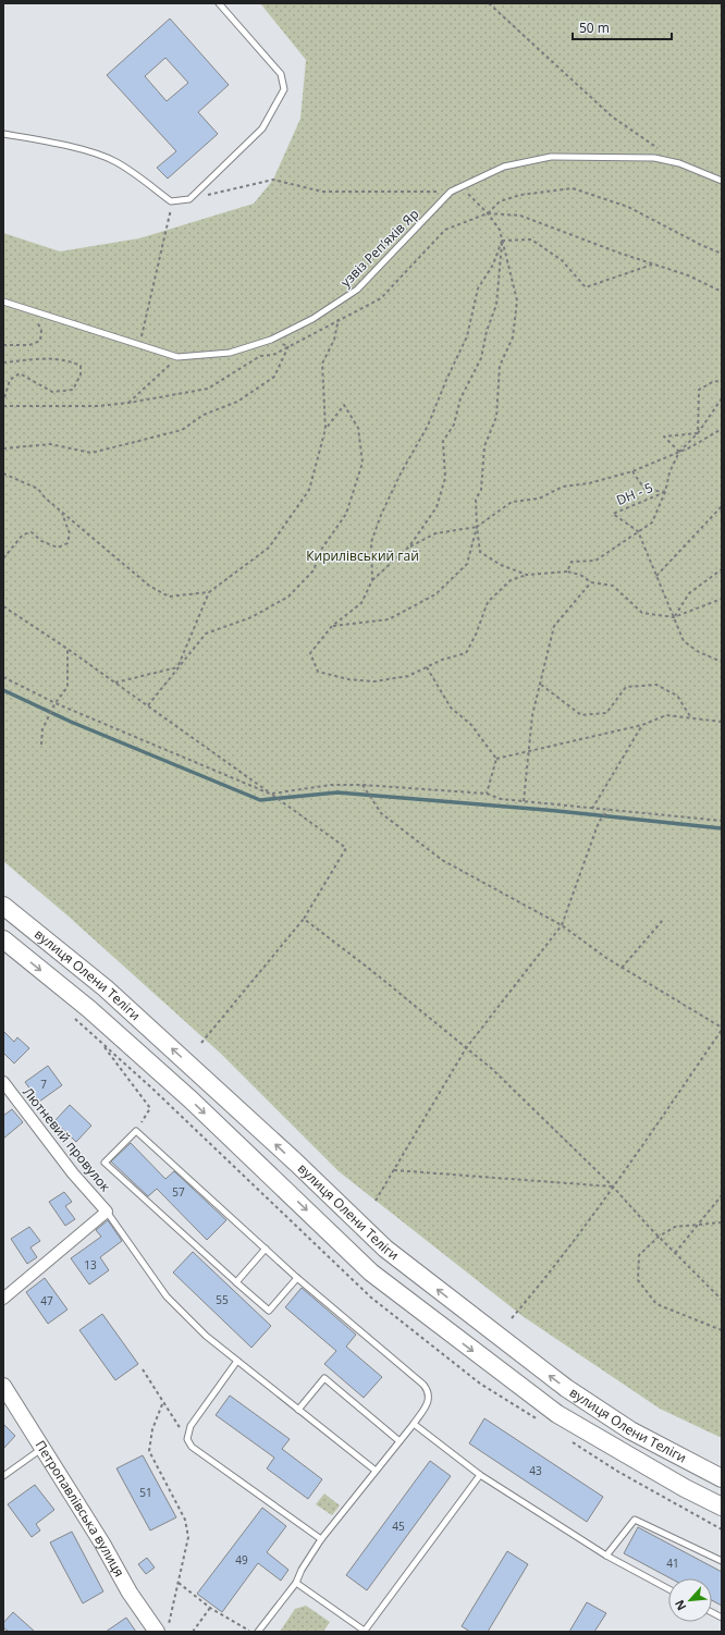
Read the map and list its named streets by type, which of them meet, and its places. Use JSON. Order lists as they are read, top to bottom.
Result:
{
  "streets": {
    "main road": ["вулиця Олени Теліги"],
    "street": ["Лютневий провулок", "Петропавлівська вулиця"],
    "lane": ["узвіз Репʼяхів Яр"],
    "path": ["DH - 5"]
  },
  "parks": ["Кирилівський гай"],
  "house_numbers": [
    "7",
    "57",
    "13",
    "55",
    "47",
    "43",
    "51",
    "45",
    "49",
    "41"
  ],
  "scale_bar": "50 m",
  "north": "bottom left"
}
